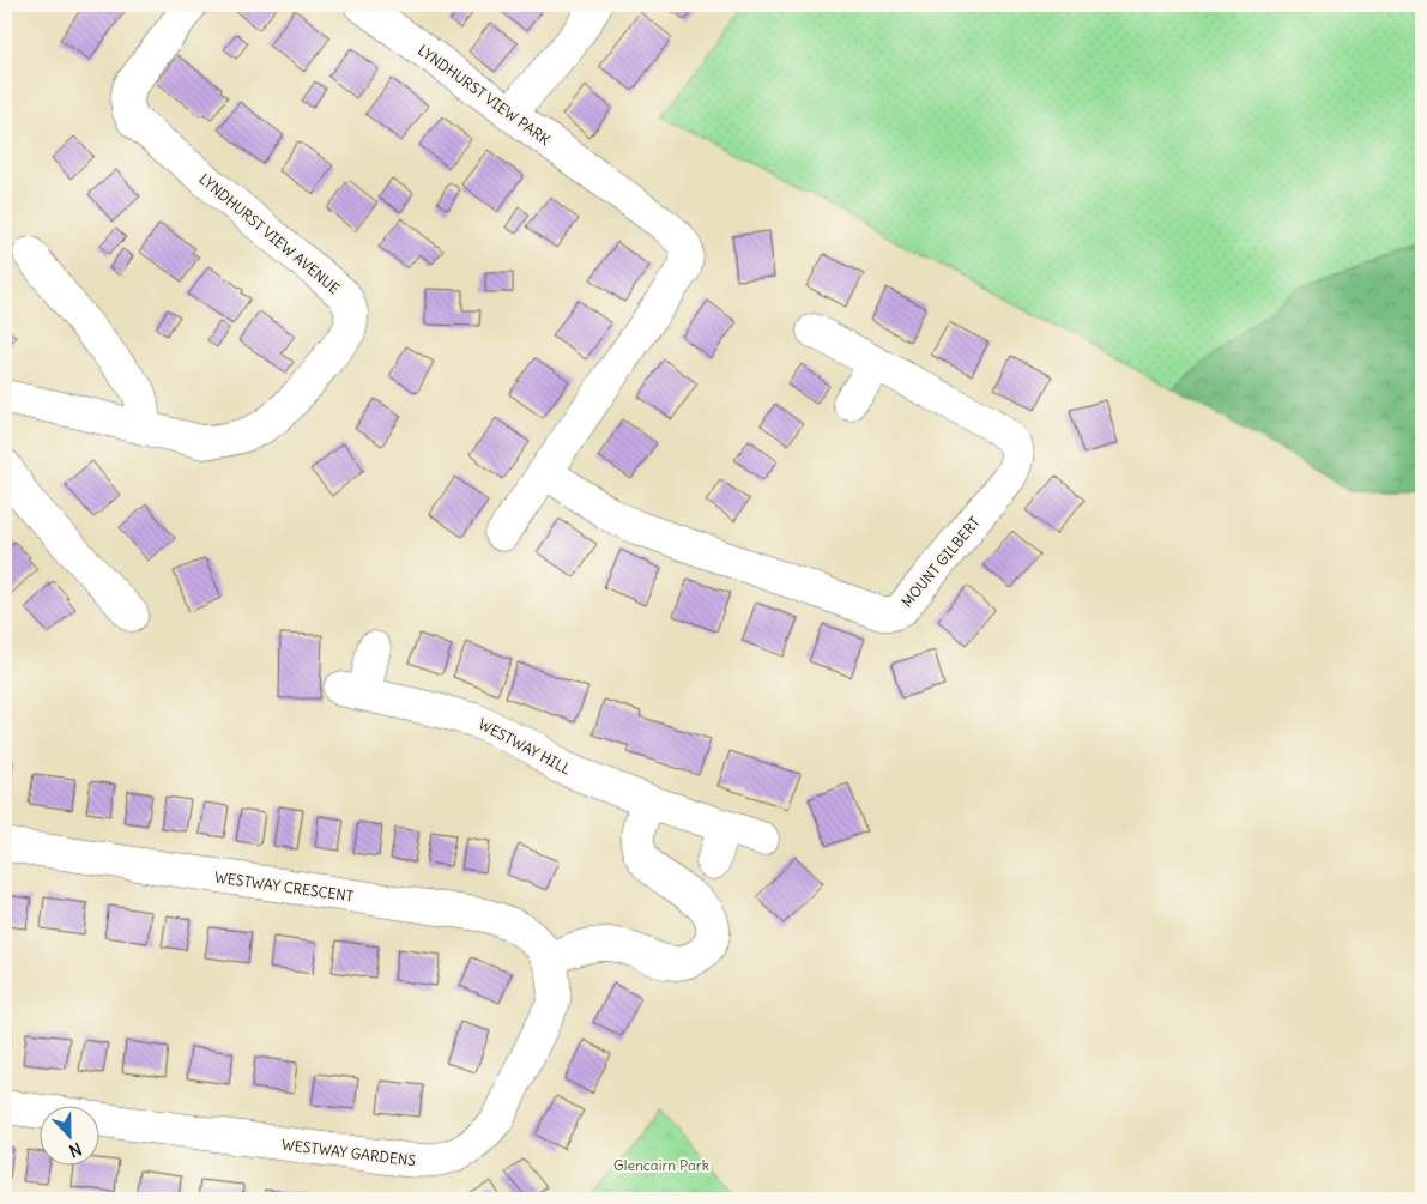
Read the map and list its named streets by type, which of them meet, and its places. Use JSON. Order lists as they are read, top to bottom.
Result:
{
  "streets": {
    "street": [
      "LYNDHURST VIEW PARK",
      "LYNDHURST VIEW AVENUE",
      "MOUNT GILBERT",
      "WESTWAY HILL",
      "WESTWAY CRESCENT",
      "WESTWAY GARDENS"
    ]
  },
  "crossings": [
    ["LYNDHURST VIEW PARK", "MOUNT GILBERT"],
    ["WESTWAY CRESCENT", "WESTWAY GARDENS"]
  ],
  "parks": ["Glencairn Park"],
  "north": "bottom"
}
